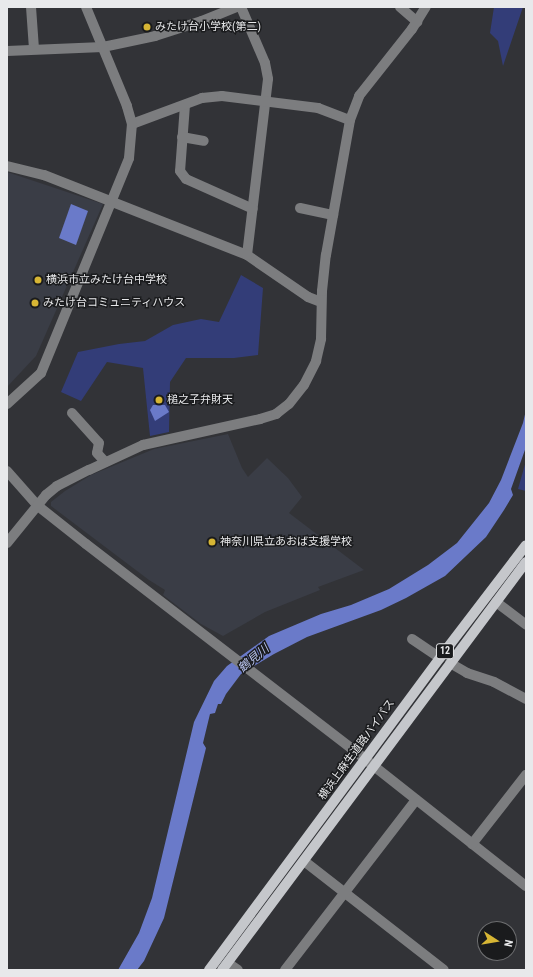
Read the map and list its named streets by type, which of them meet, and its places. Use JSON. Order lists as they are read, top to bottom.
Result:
{
  "streets": {
    "main road": ["12", "横浜上麻生道路バイパス"]
  },
  "water": ["鶴見川"],
  "places": [
    "みたけ台小学校(第二)",
    "横浜市立みたけ台中学校",
    "みたけ台コミュニティハウス",
    "槌之子弁財天",
    "神奈川県立あおば支援学校"
  ],
  "north": "right"
}
